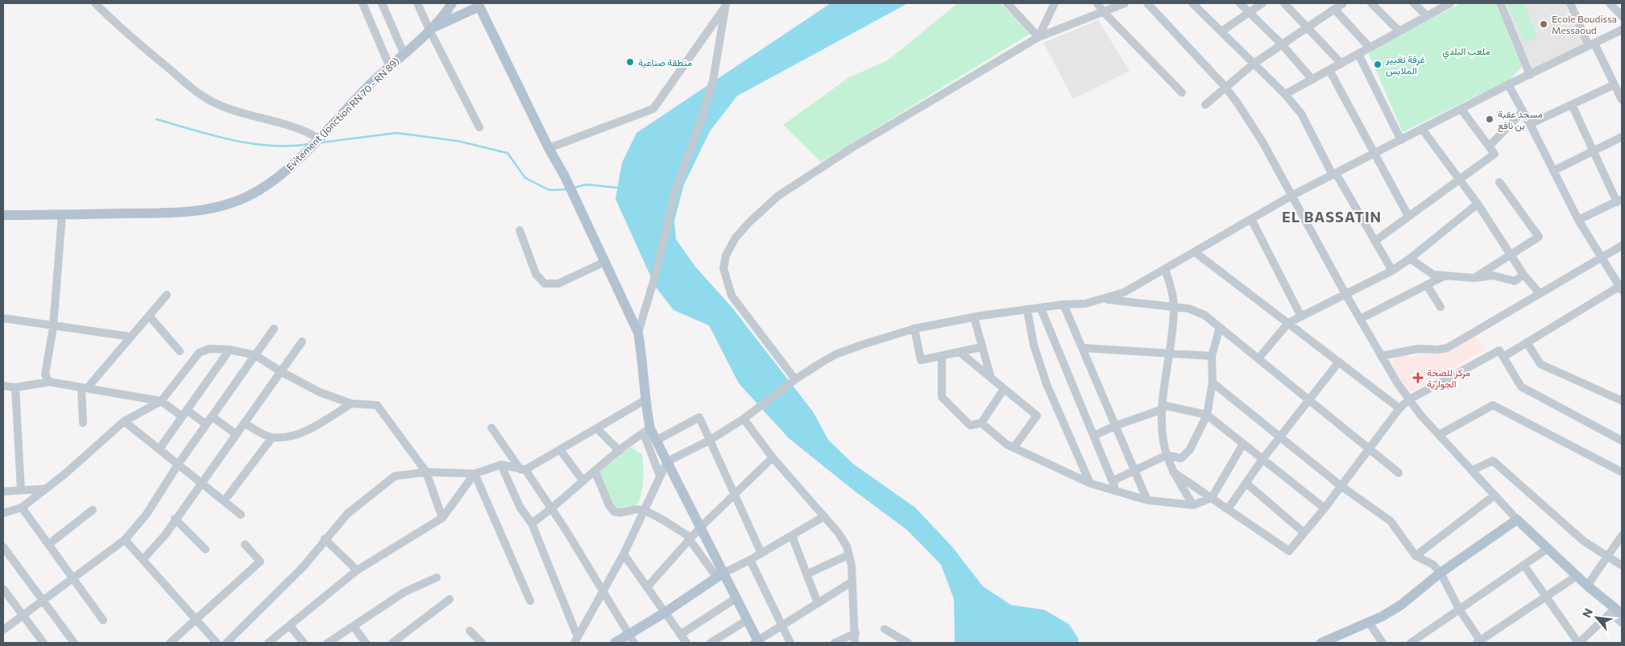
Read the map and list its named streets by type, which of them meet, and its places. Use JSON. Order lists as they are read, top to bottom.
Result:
{
  "streets": {
    "main road": ["Evitement (Jonction RN 70 - RN 89)"]
  },
  "districts": ["EL BASSATIN"],
  "parks": ["ملعب البلدي"],
  "places": {
    "other": [
      "Ecole Boudissa Messaoud",
      "منطقة صناعية",
      "غرفة تغيير الملابس",
      "مسجد عقبة بن نافع"
    ],
    "health": ["مركز للصحة الجوارية"]
  },
  "north": "top left"
}
